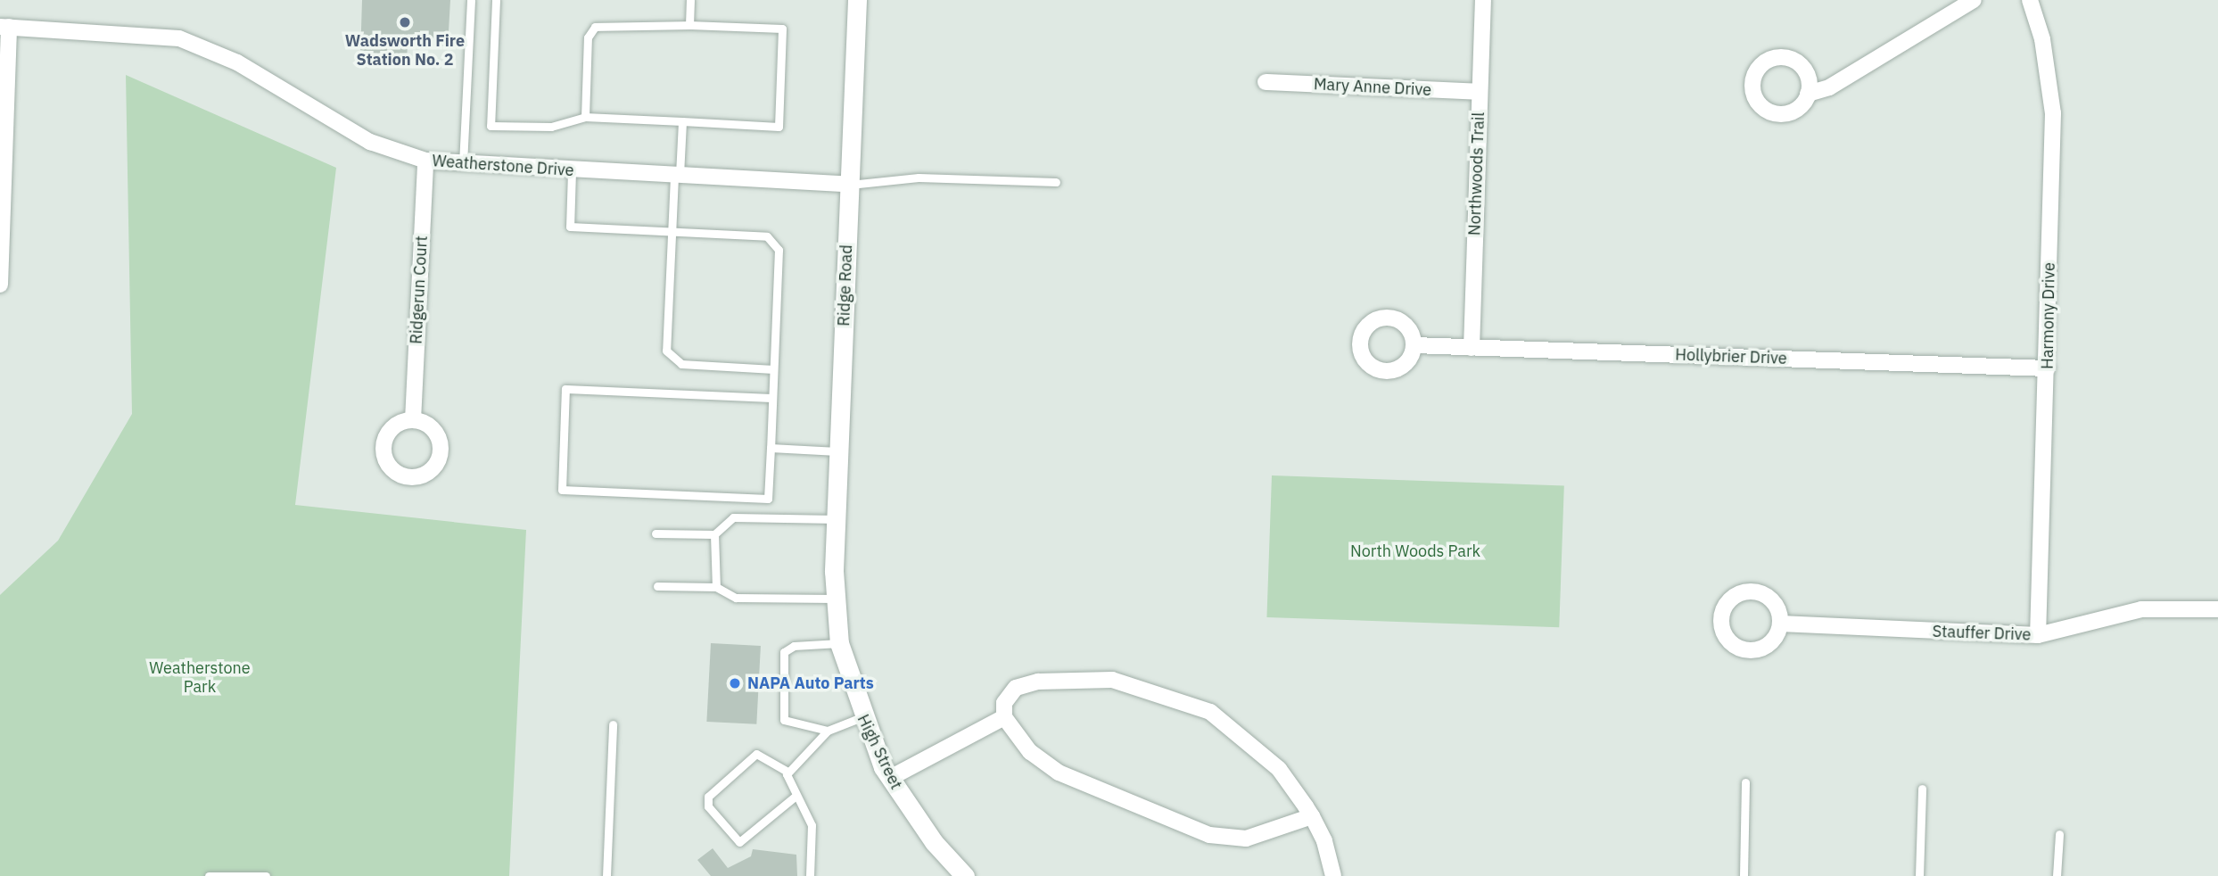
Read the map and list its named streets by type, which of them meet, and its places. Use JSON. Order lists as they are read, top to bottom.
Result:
{
  "streets": {
    "main road": ["Ridge Road", "High Street"],
    "street": [
      "Mary Anne Drive",
      "Weatherstone Drive",
      "Northwoods Trail",
      "Ridgerun Court",
      "Harmony Drive",
      "Hollybrier Drive",
      "Stauffer Drive"
    ]
  },
  "crossings": [
    ["Mary Anne Drive", "Northwoods Trail"],
    ["Weatherstone Drive", "Ridge Road"],
    ["Weatherstone Drive", "Ridgerun Court"],
    ["Northwoods Trail", "Hollybrier Drive"],
    ["Ridge Road", "High Street"],
    ["Harmony Drive", "Hollybrier Drive"],
    ["Harmony Drive", "Stauffer Drive"]
  ],
  "parks": ["North Woods Park", "Weatherstone Park"],
  "places": ["Wadsworth Fire Station No. 2", "NAPA Auto Parts"]
}
